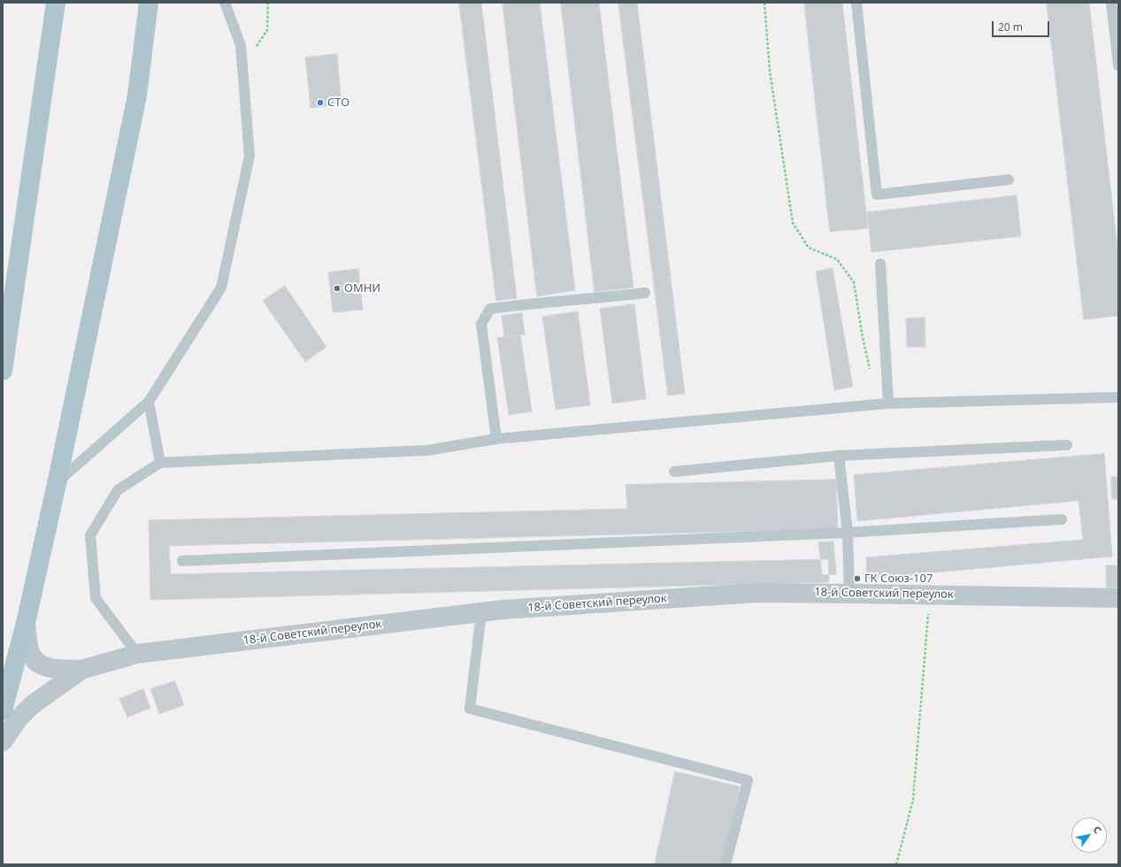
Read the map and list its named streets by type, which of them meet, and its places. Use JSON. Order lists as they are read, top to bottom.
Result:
{
  "streets": {
    "street": ["18-й Советский переулок"]
  },
  "places": ["СТО", "ОМНИ", "ГК Союз-107"],
  "scale_bar": "20 m",
  "north": "top right"
}
